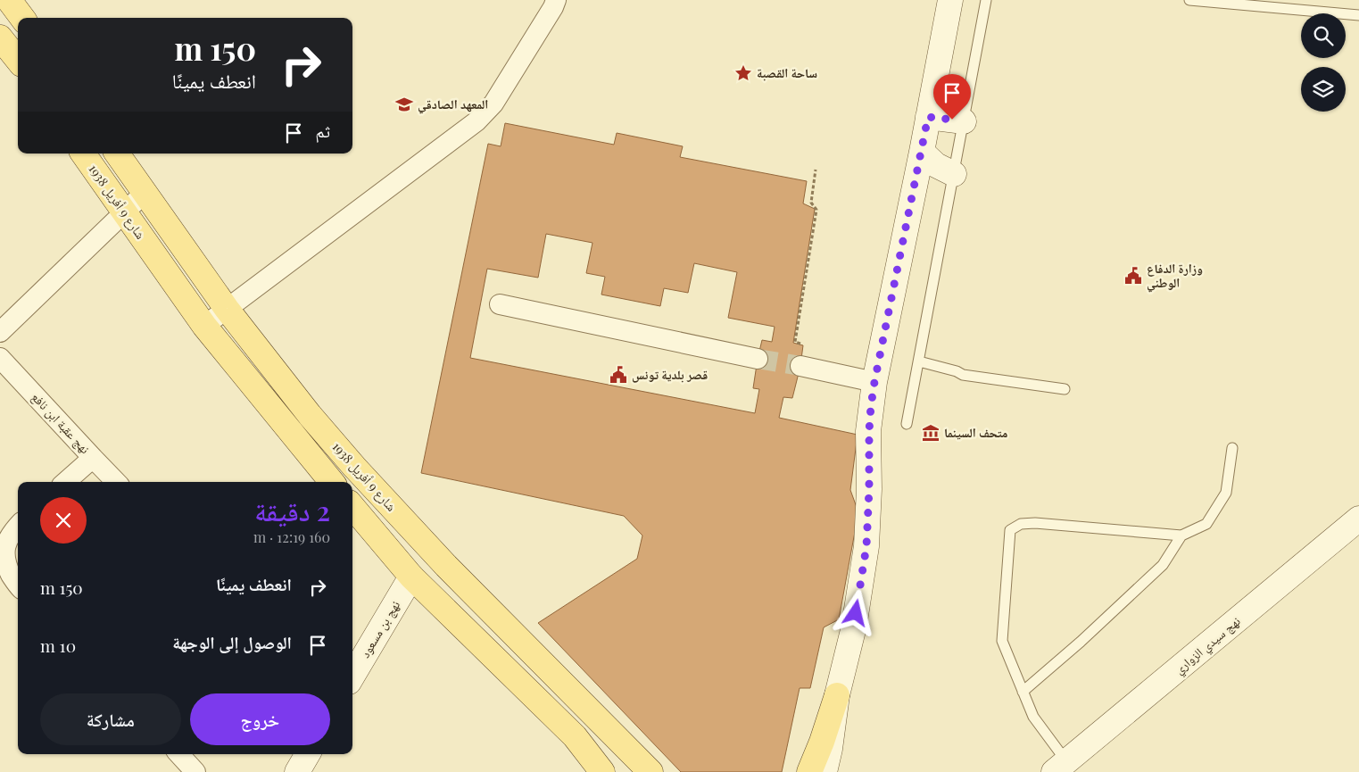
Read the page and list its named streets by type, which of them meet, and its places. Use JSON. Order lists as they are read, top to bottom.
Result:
{
  "streets": {
    "main road": ["شارع 9 أفريل 1938", "نهج بن مسعود", "نهج سيدي الزواري"],
    "street": ["نهج عقبة ابن نافع"]
  },
  "places": {
    "place": ["ساحة القصبة"],
    "school or university": ["المعهد الصادقي"],
    "public building": ["وزارة الدفاع الوطني", "قصر بلدية تونس"],
    "museum": ["متحف السينما"]
  },
  "page": {
    "turn": ["150 m", "انعطف يمينًا"],
    "then": "ثم",
    "heading": ["2 دقيقة", "160 m · 12:19"],
    "list": [
      {
        "name": "انعطف يمينًا",
        "value": "150 m"
      },
      {
        "name": "الوصول إلى الوجهة",
        "value": "10 m"
      }
    ],
    "buttons": ["خروج", "مشاركة"]
  }
}
